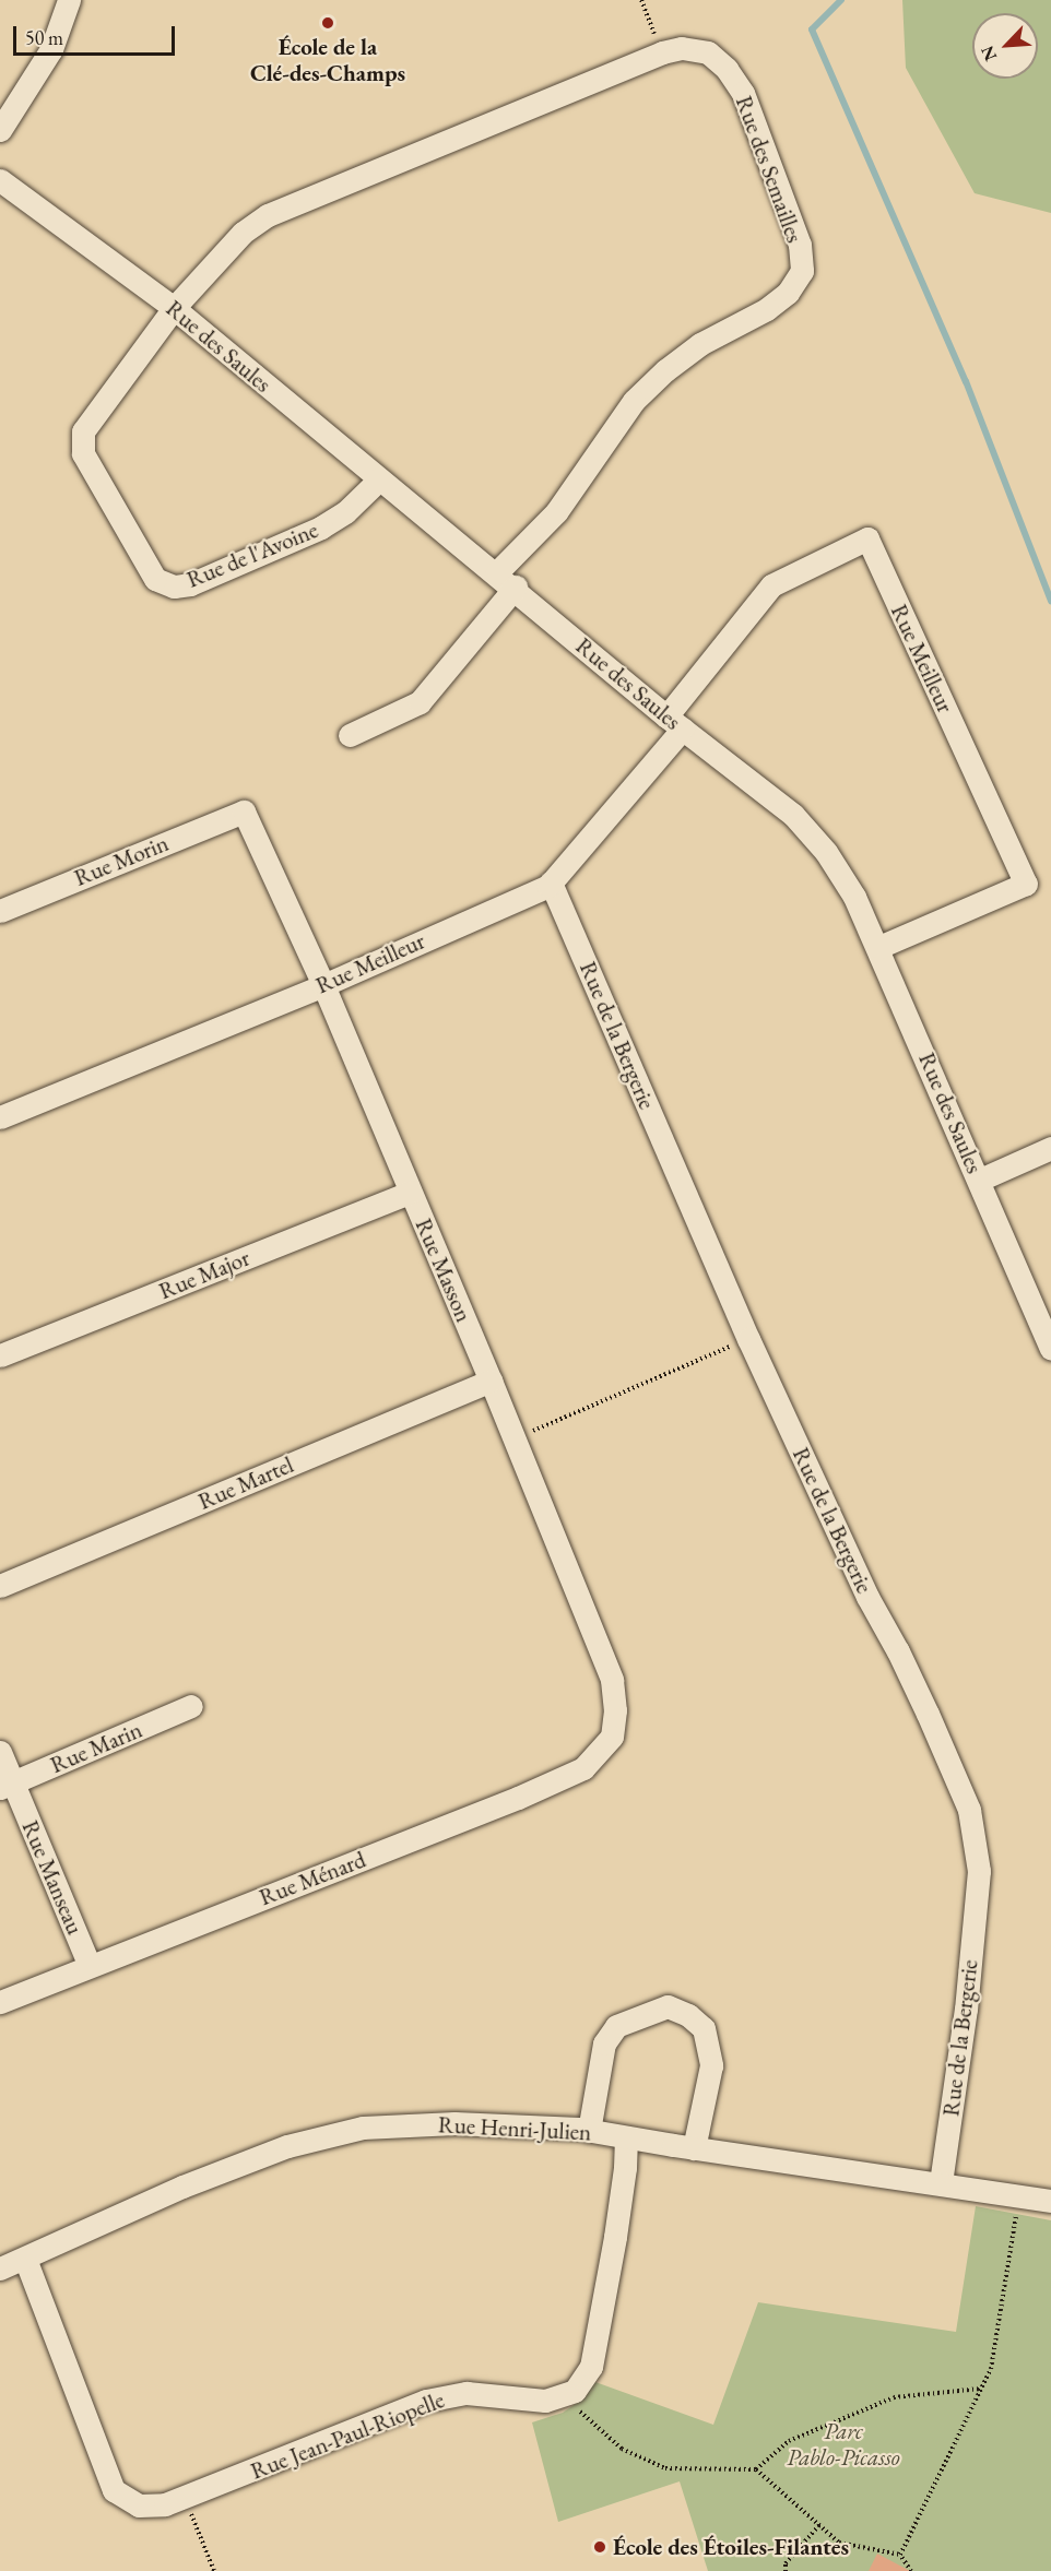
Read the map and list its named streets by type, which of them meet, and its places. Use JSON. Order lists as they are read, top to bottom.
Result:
{
  "streets": {
    "street": [
      "Rue des Semailles",
      "Rue des Saules",
      "Rue de l'Avoine",
      "Rue Meilleur",
      "Rue Morin",
      "Rue de la Bergerie",
      "Rue Masson",
      "Rue Major",
      "Rue Martel",
      "Rue Marin",
      "Rue Manseau",
      "Rue Ménard",
      "Rue Henri-Julien",
      "Rue Jean-Paul-Riopelle"
    ]
  },
  "crossings": [
    ["Rue des Semailles", "Rue des Saules"],
    ["Rue des Semailles", "Rue de l'Avoine"],
    ["Rue des Saules", "Rue de l'Avoine"],
    ["Rue des Saules", "Rue Meilleur"],
    ["Rue Meilleur", "Rue de la Bergerie"],
    ["Rue Meilleur", "Rue Masson"],
    ["Rue Morin", "Rue Masson"],
    ["Rue de la Bergerie", "Rue Henri-Julien"],
    ["Rue Masson", "Rue Major"],
    ["Rue Masson", "Rue Martel"],
    ["Rue Masson", "Rue Ménard"],
    ["Rue Marin", "Rue Manseau"],
    ["Rue Manseau", "Rue Ménard"],
    ["Rue Henri-Julien", "Rue Jean-Paul-Riopelle"]
  ],
  "parks": ["Parc Pablo-Picasso"],
  "places": ["École de la Clé-des-Champs", "École des Étoiles-Filantes"],
  "scale_bar": "50 m",
  "north": "bottom left"
}
